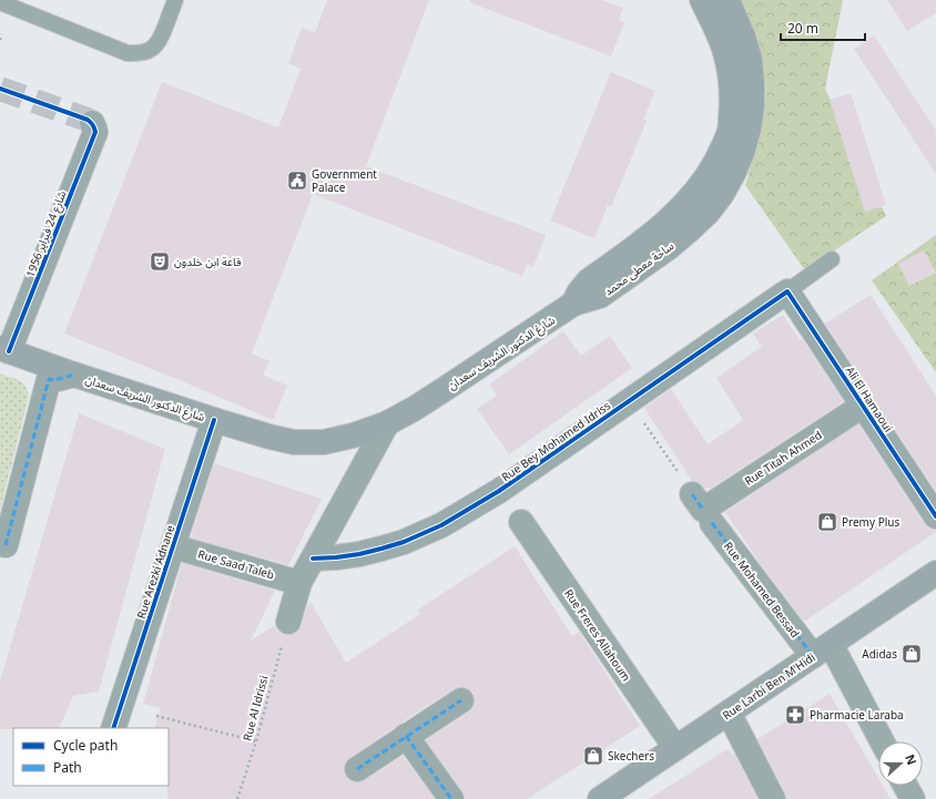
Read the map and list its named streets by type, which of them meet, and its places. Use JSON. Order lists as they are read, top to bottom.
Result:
{
  "streets": {
    "main road": ["ساحة معطى محمد", "شارغ الدكتور الشريف سعدان", "Rue Larbi Ben M'Hidi"],
    "street": [
      "شارع 24 فبراير 1956",
      "Ali El Hamaoui",
      "Rue Bey Mohamed Idriss",
      "Rue Titah Ahmed",
      "Rue Saad Taleb",
      "Rue Arezki Adnane",
      "Rue Mohamed Bessad",
      "Rue Freres Allahoum"
    ],
    "path": ["Rue Al Idrissi"]
  },
  "crossings": [
    ["شارع 24 فبراير 1956", "شارغ الدكتور الشريف سعدان"],
    ["ساحة معطى محمد", "شارغ الدكتور الشريف سعدان"],
    ["شارغ الدكتور الشريف سعدان", "Rue Arezki Adnane"],
    ["Ali El Hamaoui", "Rue Bey Mohamed Idriss"],
    ["Ali El Hamaoui", "Rue Titah Ahmed"],
    ["Rue Titah Ahmed", "Rue Mohamed Bessad"],
    ["Rue Saad Taleb", "Rue Arezki Adnane"],
    ["Rue Mohamed Bessad", "Rue Larbi Ben M'Hidi"],
    ["Rue Freres Allahoum", "Rue Larbi Ben M'Hidi"]
  ],
  "places": {
    "public building": ["Government Palace"],
    "theatre": ["قاعة ابن خلدون"],
    "shop": ["Premy Plus", "Adidas", "Skechers"],
    "pharmacy": ["Pharmacie Laraba"]
  },
  "legend": ["Cycle path", "Path"],
  "scale_bar": "20 m",
  "north": "right"
}
